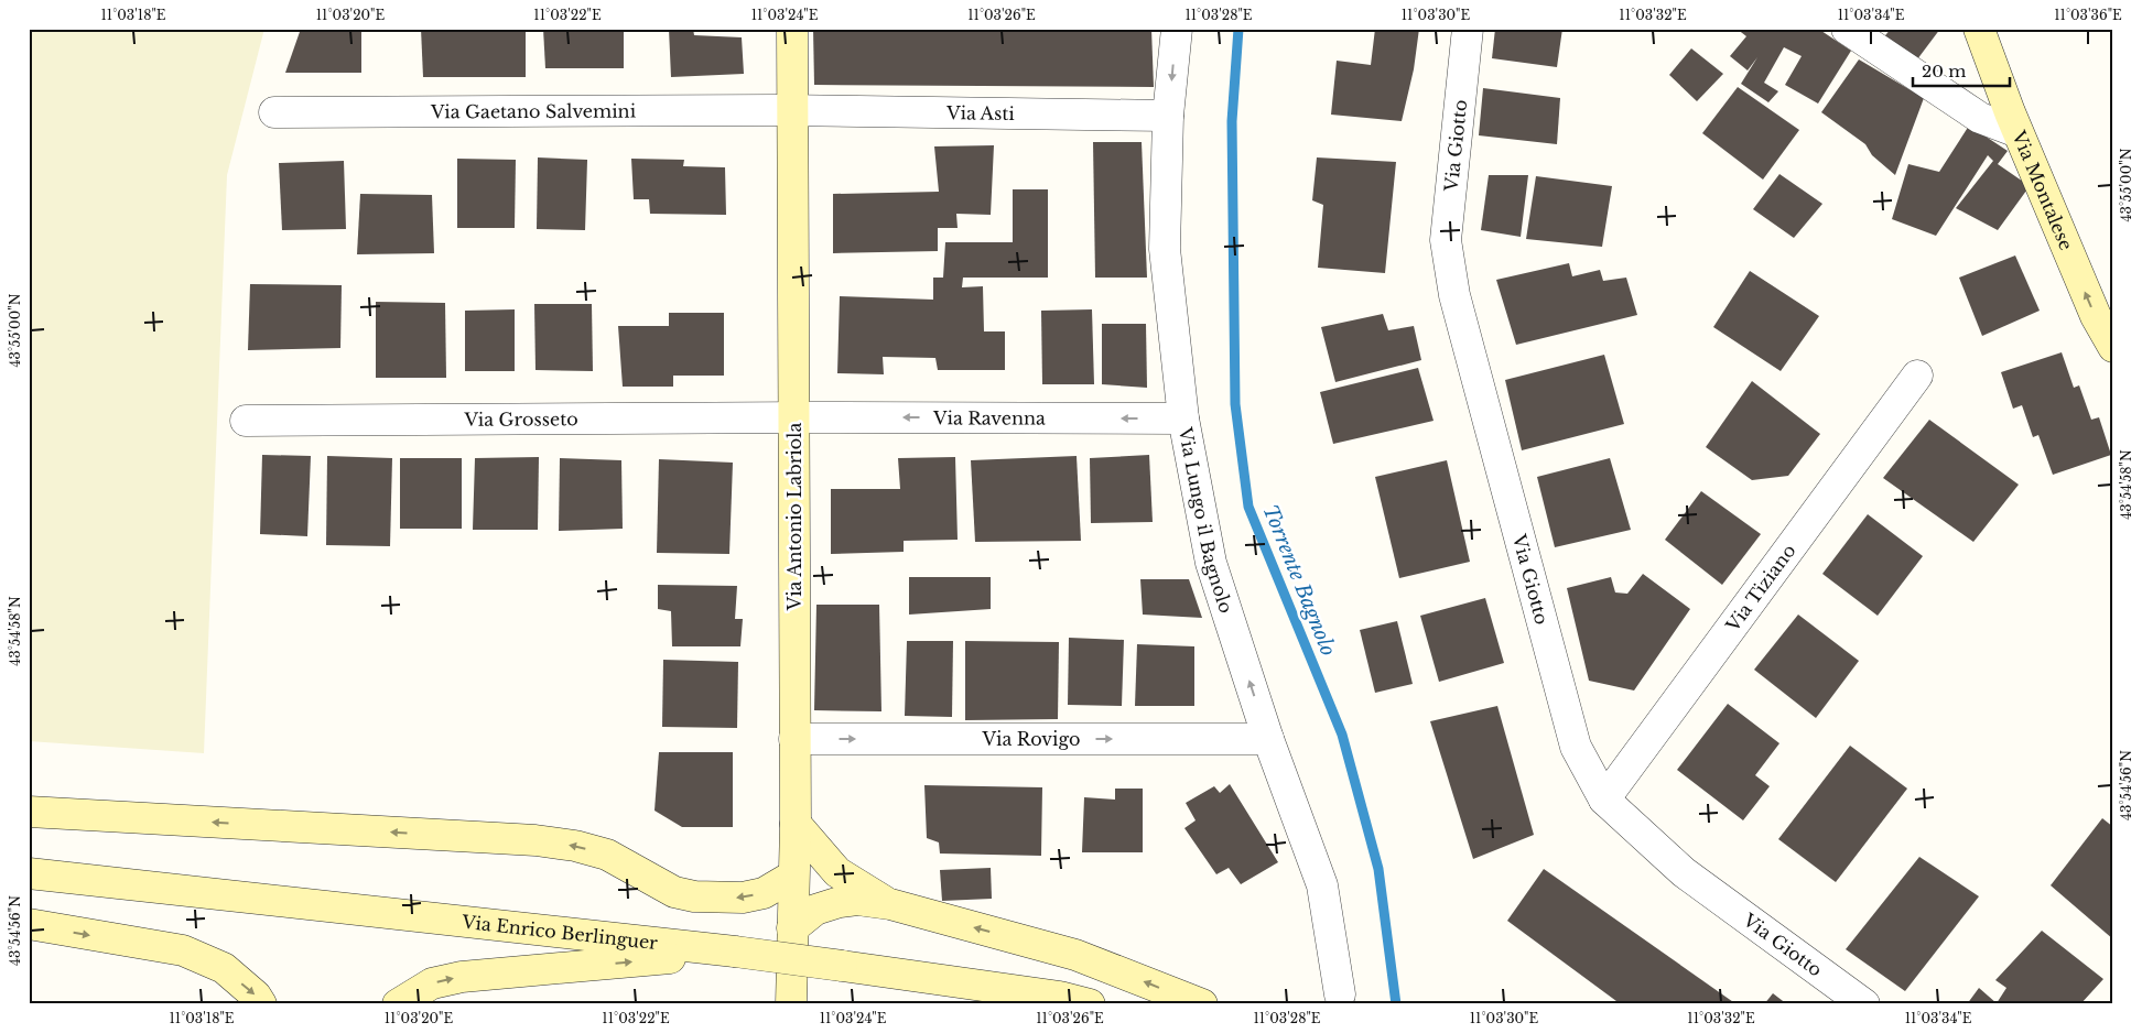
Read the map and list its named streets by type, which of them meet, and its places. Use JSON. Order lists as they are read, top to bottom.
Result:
{
  "streets": {
    "main road": ["Via Montalese", "Via Antonio Labriola", "Via Enrico Berlinguer"],
    "street": [
      "Via Gaetano Salvemini",
      "Via Asti",
      "Via Giotto",
      "Via Ravenna",
      "Via Grosseto",
      "Via Lungo il Bagnolo",
      "Via Tiziano",
      "Via Rovigo"
    ]
  },
  "crossings": [
    ["Via Gaetano Salvemini", "Via Asti"],
    ["Via Gaetano Salvemini", "Via Antonio Labriola"],
    ["Via Asti", "Via Antonio Labriola"],
    ["Via Asti", "Via Lungo il Bagnolo"],
    ["Via Giotto", "Via Tiziano"],
    ["Via Ravenna", "Via Grosseto"],
    ["Via Ravenna", "Via Antonio Labriola"],
    ["Via Ravenna", "Via Lungo il Bagnolo"],
    ["Via Grosseto", "Via Antonio Labriola"],
    ["Via Antonio Labriola", "Via Rovigo"],
    ["Via Lungo il Bagnolo", "Via Rovigo"]
  ],
  "one_way": ["Via Montalese", "Via Ravenna", "Via Rovigo"],
  "water": ["Torrente Bagnolo"],
  "scale_bar": "20 m",
  "coordinates": [
    "11°03'18\"E",
    "11°03'20\"E",
    "11°03'22\"E",
    "11°03'24\"E",
    "11°03'26\"E",
    "11°03'28\"E",
    "11°03'30\"E",
    "11°03'32\"E",
    "11°03'34\"E",
    "11°03'36\"E",
    "43°55'00\"N",
    "43°54'58\"N",
    "43°54'56\"N"
  ]
}
